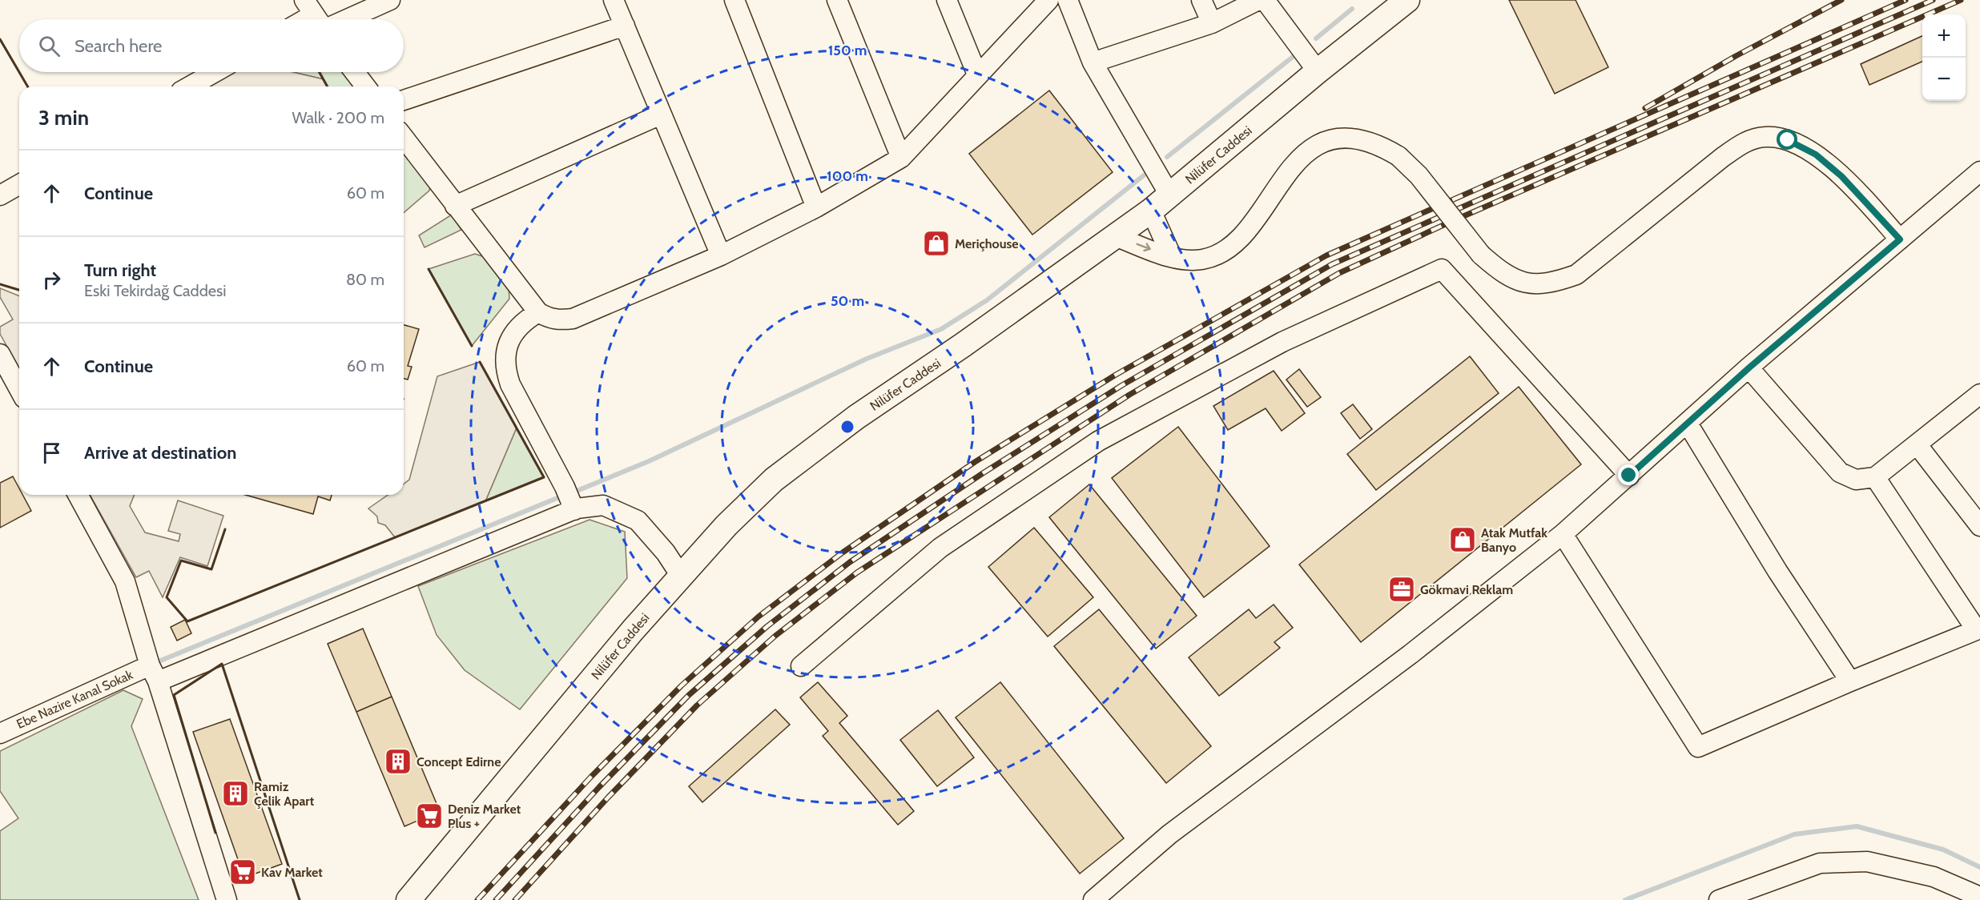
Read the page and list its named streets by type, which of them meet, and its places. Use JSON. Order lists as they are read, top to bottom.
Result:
{
  "streets": {
    "main road": ["Nilüfer Caddesi"],
    "street": ["Ebe Nazire Kanal Sokak"]
  },
  "crossings": [
    ["Nilüfer Caddesi", "Ebe Nazire Kanal Sokak"]
  ],
  "places": {
    "shop": ["Meriçhouse", "Atak Mutfak Banyo"],
    "office": ["Gökmavi Reklam"],
    "building": ["Concept Edirne", "Ramiz Çelik Apart"],
    "supermarket": ["Deniz Market Plus +", "Kav Market"]
  },
  "page": {
    "map_buttons": ["+", "−"],
    "search": "Search here",
    "heading": ["3 min", "Walk · 200 m"],
    "list": [
      ["Continue", "60 m"],
      ["Turn right", "Eski Tekirdağ Caddesi", "80 m"],
      ["Continue", "60 m"],
      "Arrive at destination"
    ]
  },
  "rings": ["150 m", "100 m", "50 m"]
}
